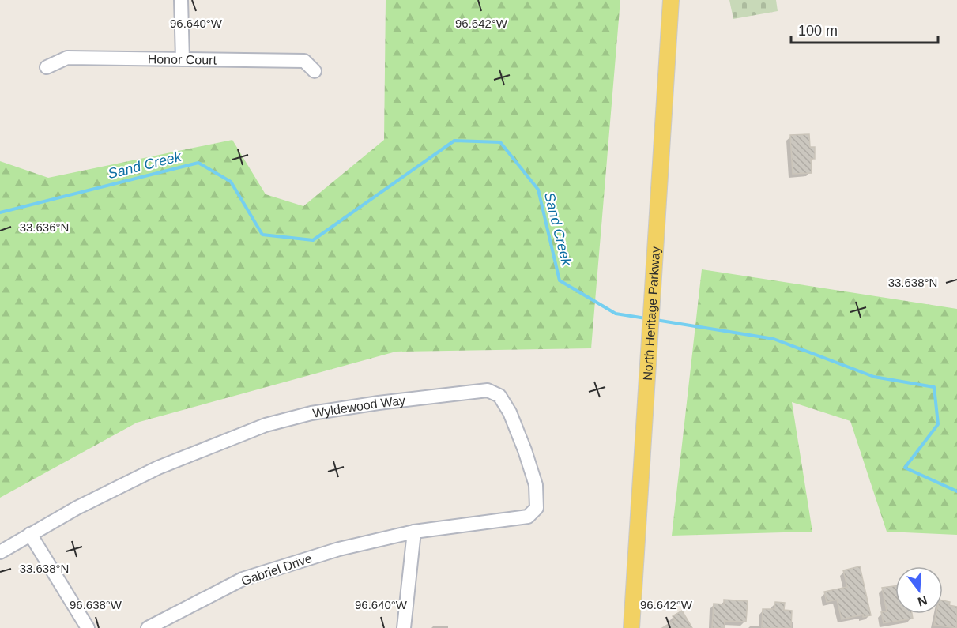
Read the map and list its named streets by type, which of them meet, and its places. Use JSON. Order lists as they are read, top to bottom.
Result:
{
  "streets": {
    "main road": ["North Heritage Parkway"],
    "street": ["Honor Court", "Wyldewood Way", "Gabriel Drive"]
  },
  "crossings": [
    ["Wyldewood Way", "Gabriel Drive"]
  ],
  "water": ["Sand Creek"],
  "scale_bar": "100 m",
  "north": "bottom",
  "coordinates": [
    "96.640°W",
    "96.642°W",
    "33.636°N",
    "33.638°N",
    "96.638°W"
  ]
}
